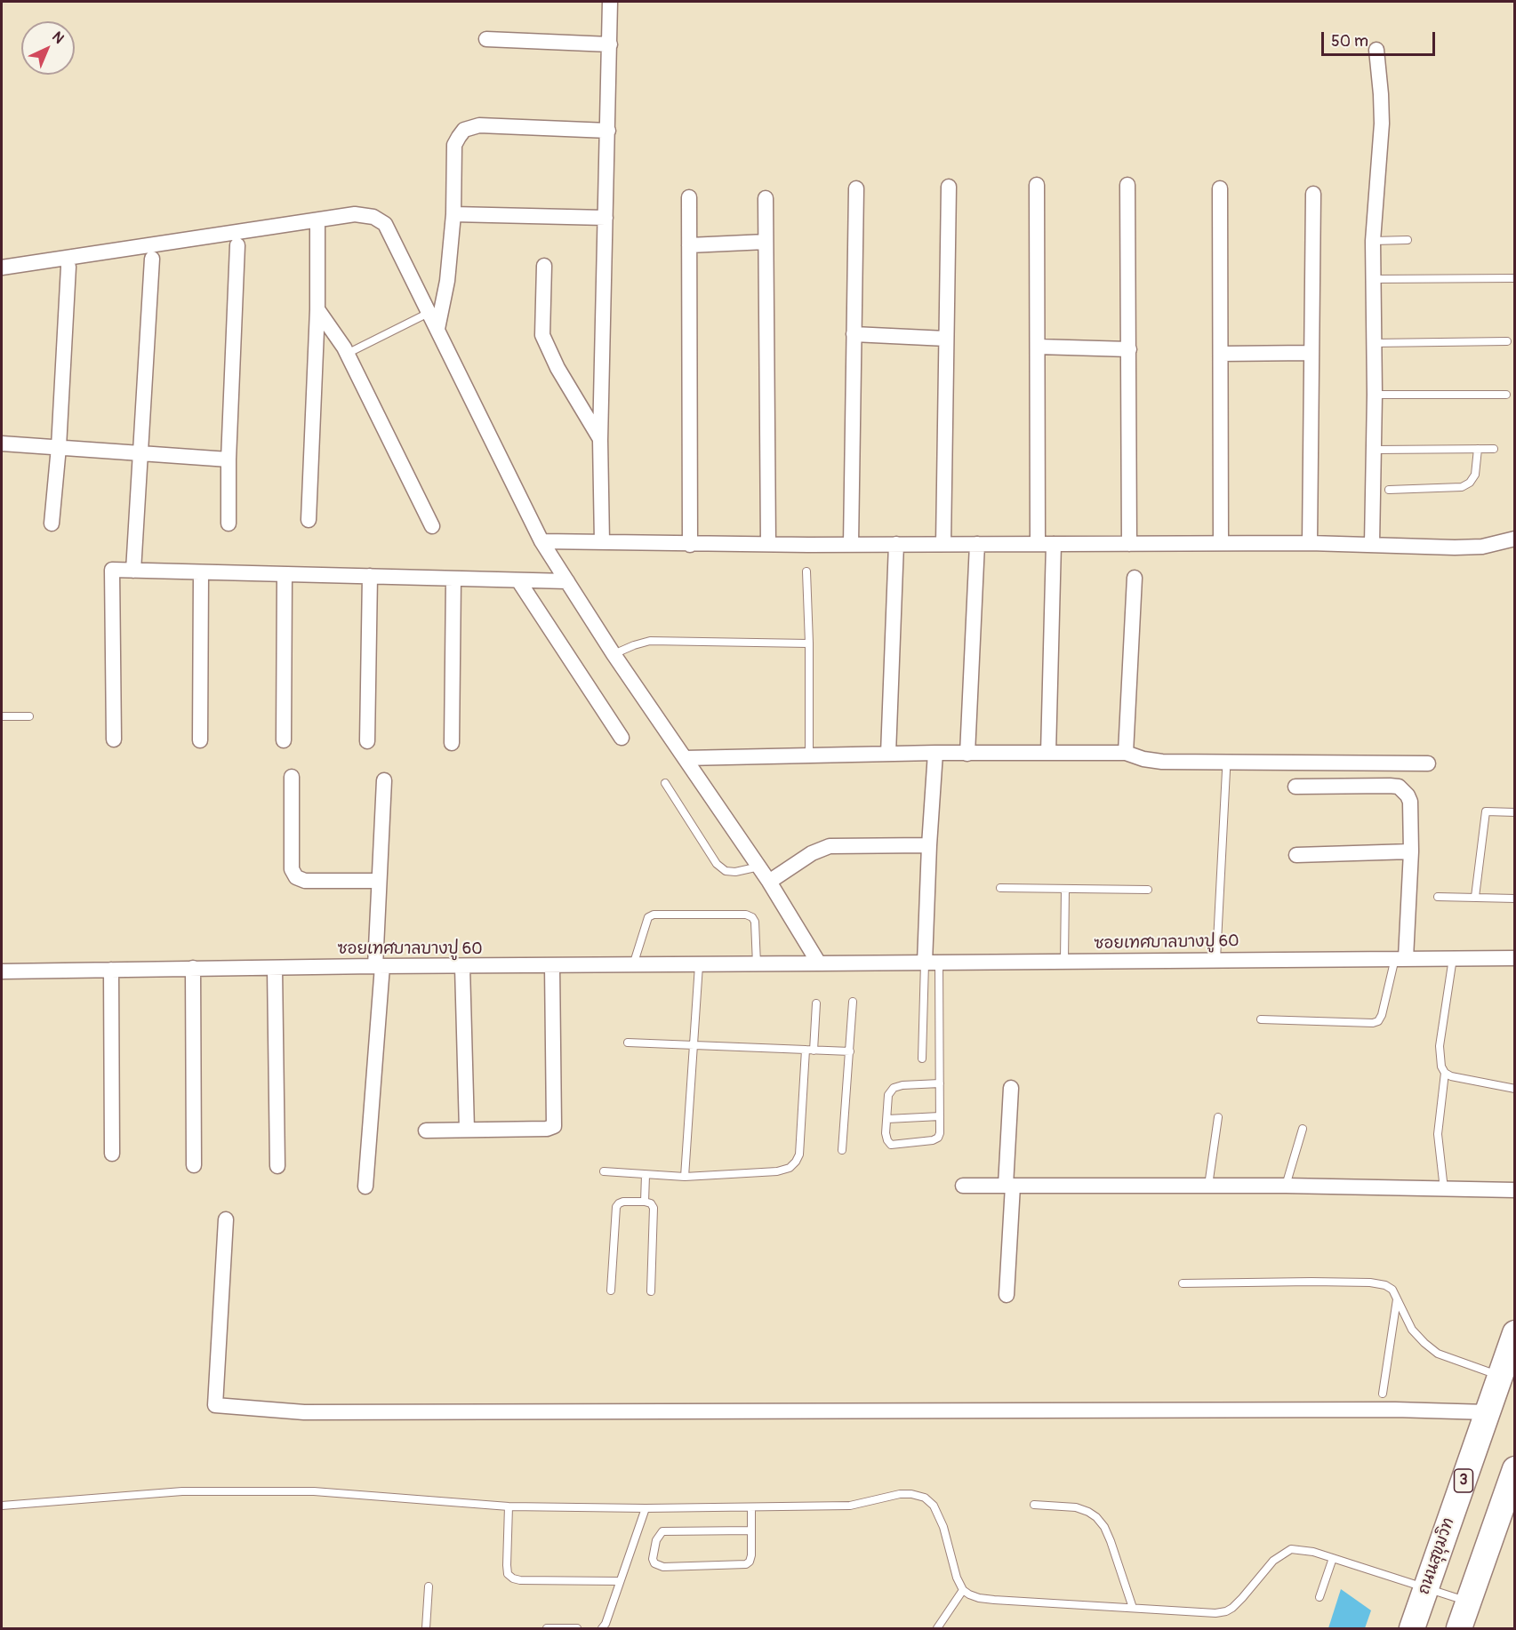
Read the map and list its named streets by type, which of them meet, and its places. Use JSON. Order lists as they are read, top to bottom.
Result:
{
  "streets": {
    "highway": ["3", "ถนนสุขุมวิท"],
    "street": ["ซอยเทศบาลบางปู 60"]
  },
  "scale_bar": "50 m",
  "north": "top right"
}
